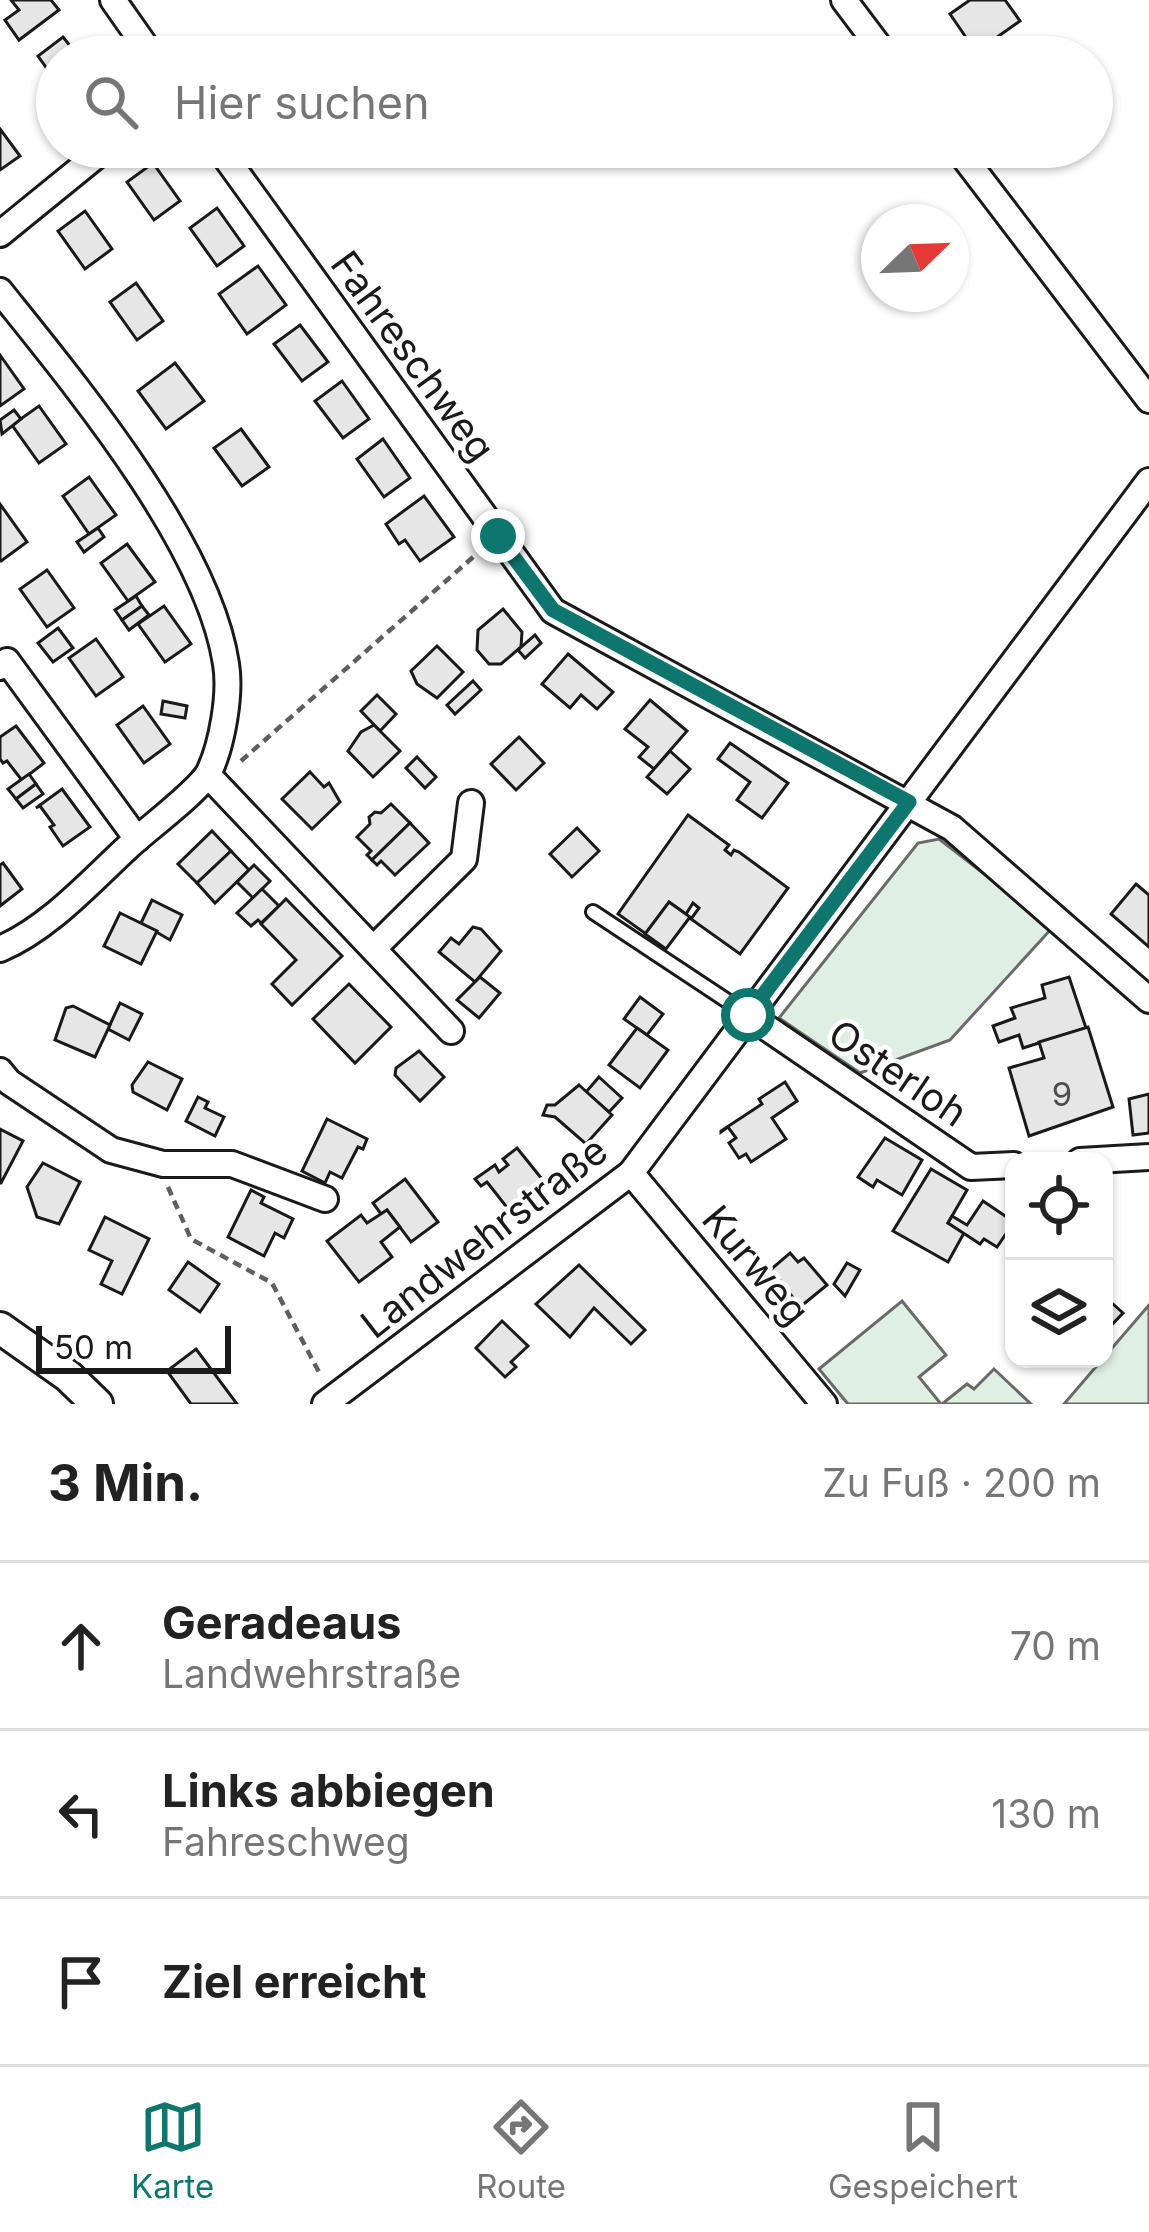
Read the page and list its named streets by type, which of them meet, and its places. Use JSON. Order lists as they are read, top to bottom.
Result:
{
  "streets": {
    "street": [
      "Fahreschweg",
      "Osterloh",
      "Landwehrstraße",
      "Kurweg"
    ]
  },
  "crossings": [
    ["Fahreschweg", "Landwehrstraße"],
    ["Osterloh", "Landwehrstraße"],
    ["Landwehrstraße", "Kurweg"]
  ],
  "house_numbers": ["9"],
  "scale_bar": "50 m",
  "north": "top right",
  "page": {
    "search": "Hier suchen",
    "scale": "50 m",
    "heading": ["3 Min.", "Zu Fuß · 200 m"],
    "list": [
      ["Geradeaus", "Landwehrstraße", "70 m"],
      ["Links abbiegen", "Fahreschweg", "130 m"],
      "Ziel erreicht"
    ],
    "nav": ["Karte", "Route", "Gespeichert"]
  }
}
